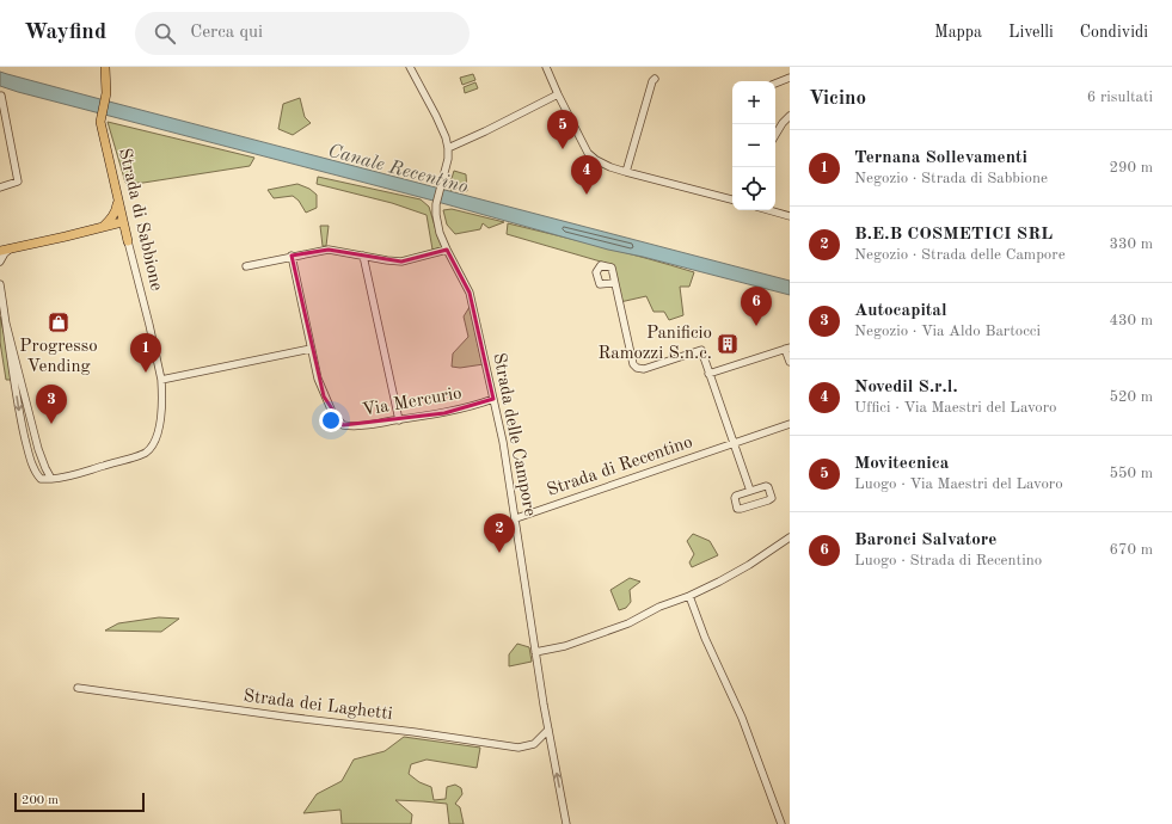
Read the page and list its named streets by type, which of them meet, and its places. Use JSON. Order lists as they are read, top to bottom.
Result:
{
  "streets": {
    "main road": ["Strada di Sabbione"],
    "street": [
      "Via Mercurio",
      "Strada delle Campore",
      "Strada di Recentino",
      "Strada dei Laghetti"
    ]
  },
  "crossings": [
    ["Via Mercurio", "Strada delle Campore"],
    ["Strada delle Campore", "Strada di Recentino"],
    ["Strada delle Campore", "Strada dei Laghetti"]
  ],
  "water": ["Canale Recentino"],
  "places": {
    "shop": ["Progresso Vending"],
    "building": ["Panificio Ramozzi S.n.c."]
  },
  "scale_bar": "200 m",
  "page": {
    "header": "Wayfind",
    "search": "Cerca qui",
    "nav": ["Mappa", "Livelli", "Condividi"],
    "heading": ["Vicino", "6 risultati"],
    "map_buttons": ["+", "−"],
    "pins": [
      "5",
      "4",
      "6",
      "1",
      "3",
      "2"
    ],
    "list": [
      {
        "mark": "1",
        "name": "Ternana Sollevamenti",
        "note": "Negozio · Strada di Sabbione",
        "value": "290 m"
      },
      {
        "mark": "2",
        "name": "B.E.B COSMETICI SRL",
        "note": "Negozio · Strada delle Campore",
        "value": "330 m"
      },
      {
        "mark": "3",
        "name": "Autocapital",
        "note": "Negozio · Via Aldo Bartocci",
        "value": "430 m"
      },
      {
        "mark": "4",
        "name": "Novedil S.r.l.",
        "note": "Uffici · Via Maestri del Lavoro",
        "value": "520 m"
      },
      {
        "mark": "5",
        "name": "Movitecnica",
        "note": "Luogo · Via Maestri del Lavoro",
        "value": "550 m"
      },
      {
        "mark": "6",
        "name": "Baronci Salvatore",
        "note": "Luogo · Strada di Recentino",
        "value": "670 m"
      }
    ],
    "scale": "200 m"
  }
}
